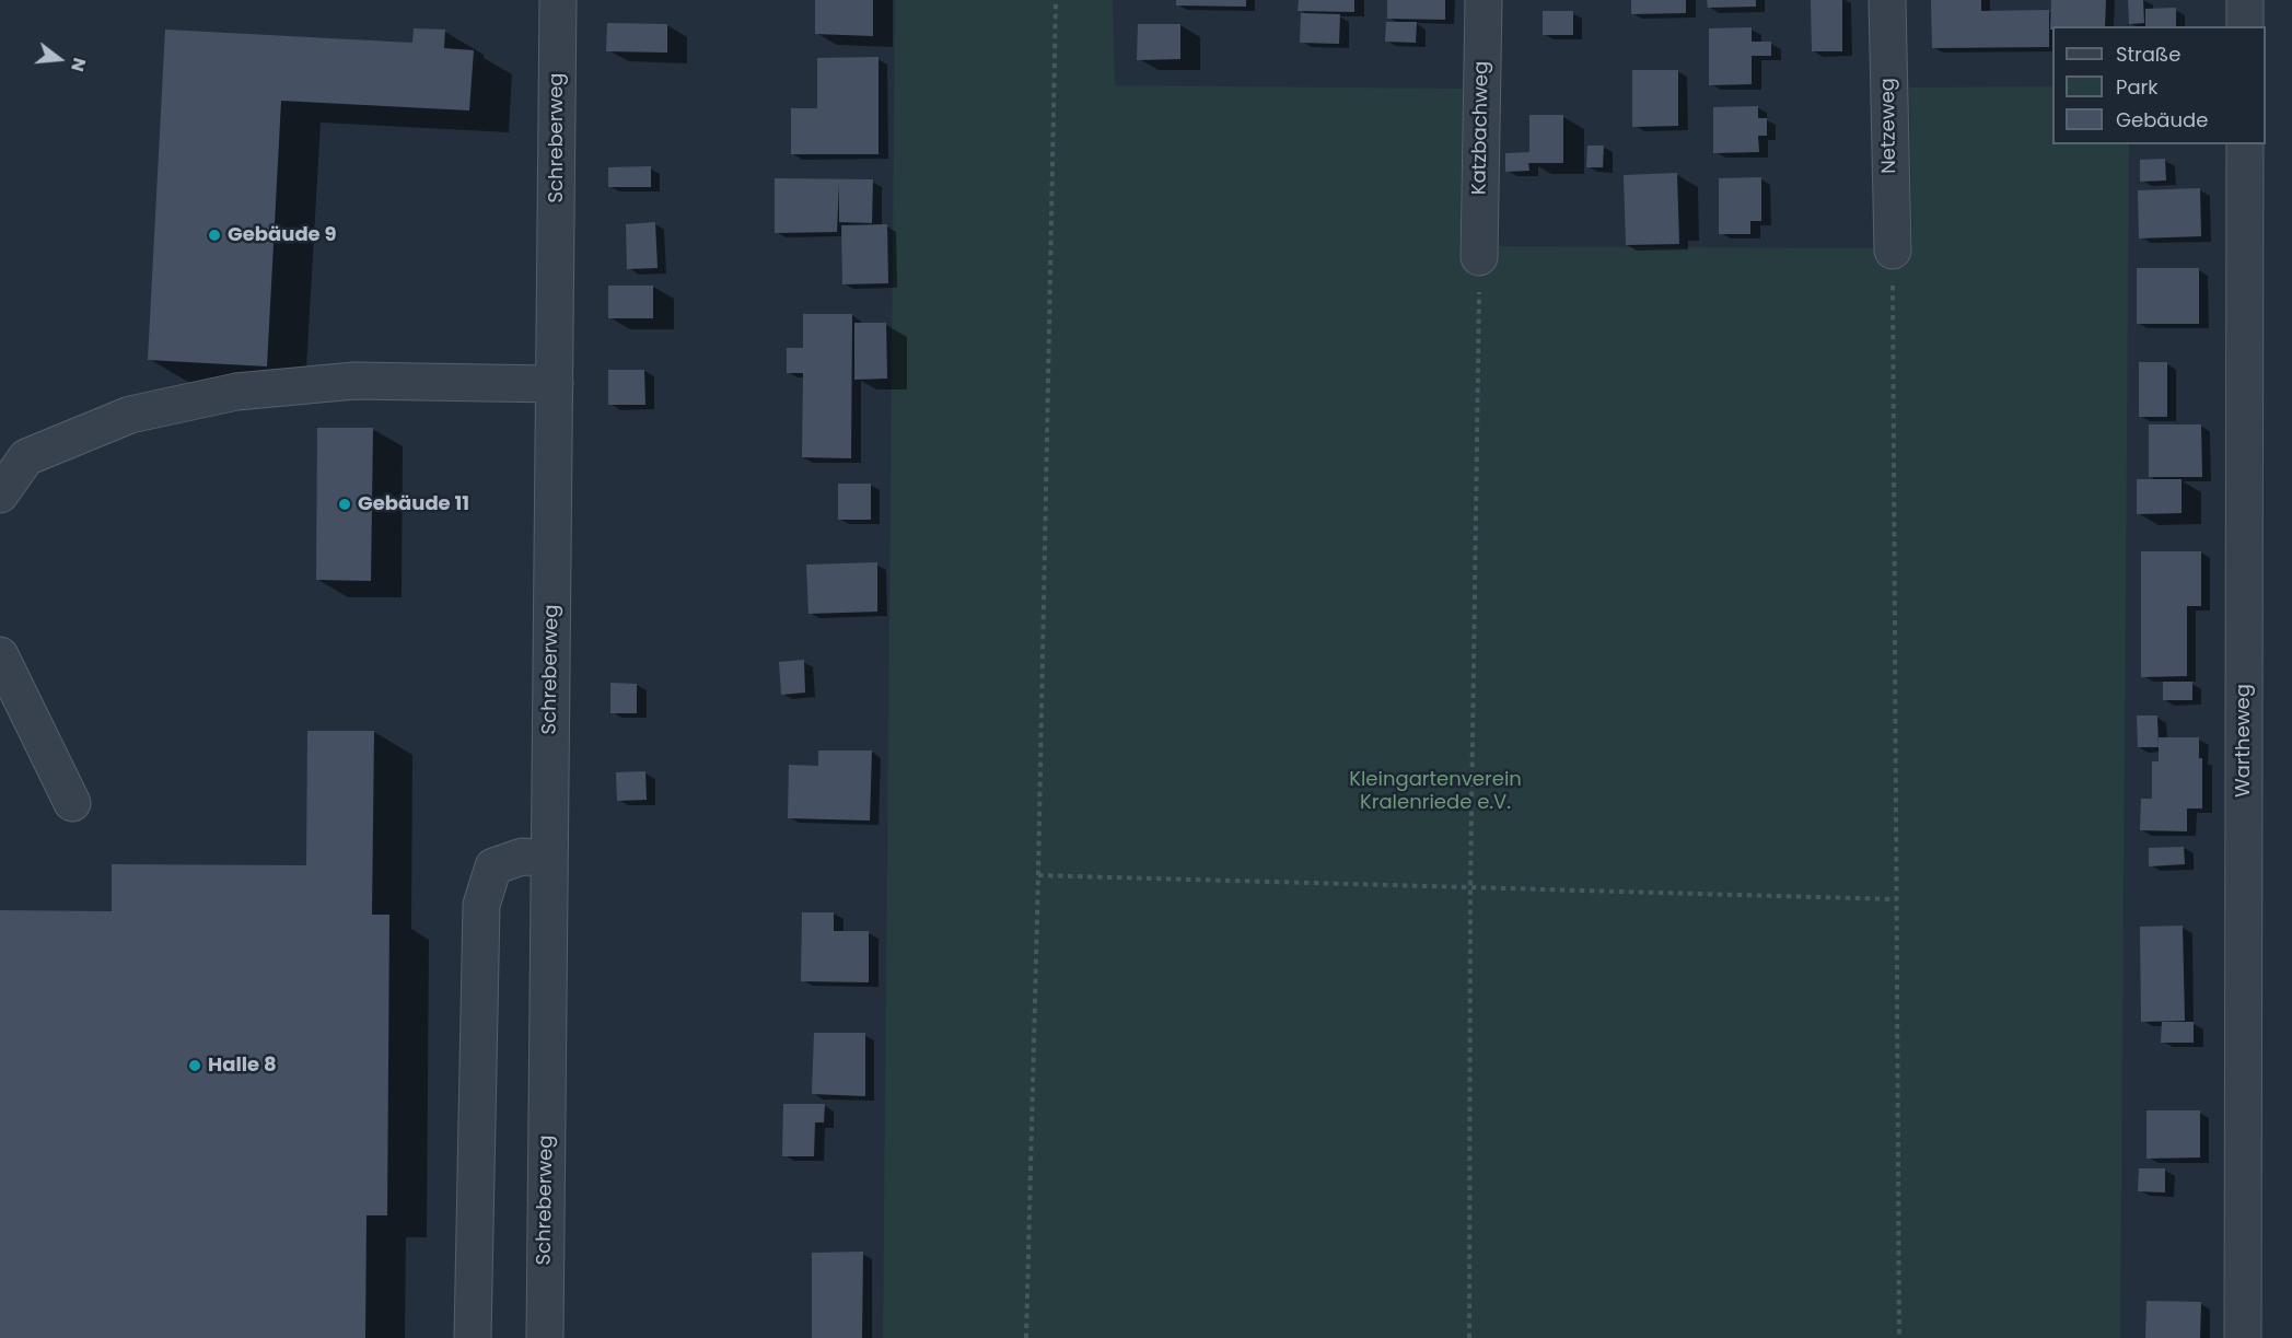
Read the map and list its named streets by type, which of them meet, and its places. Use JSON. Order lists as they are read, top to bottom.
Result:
{
  "streets": {
    "street": [
      "Netzeweg",
      "Katzbachweg",
      "Schreberweg",
      "Wartheweg"
    ]
  },
  "parks": ["Kleingartenverein Kralenriede e.V."],
  "places": ["Gebäude 9", "Gebäude 11", "Halle 8"],
  "legend": ["Straße", "Park", "Gebäude"],
  "north": "right"
}
